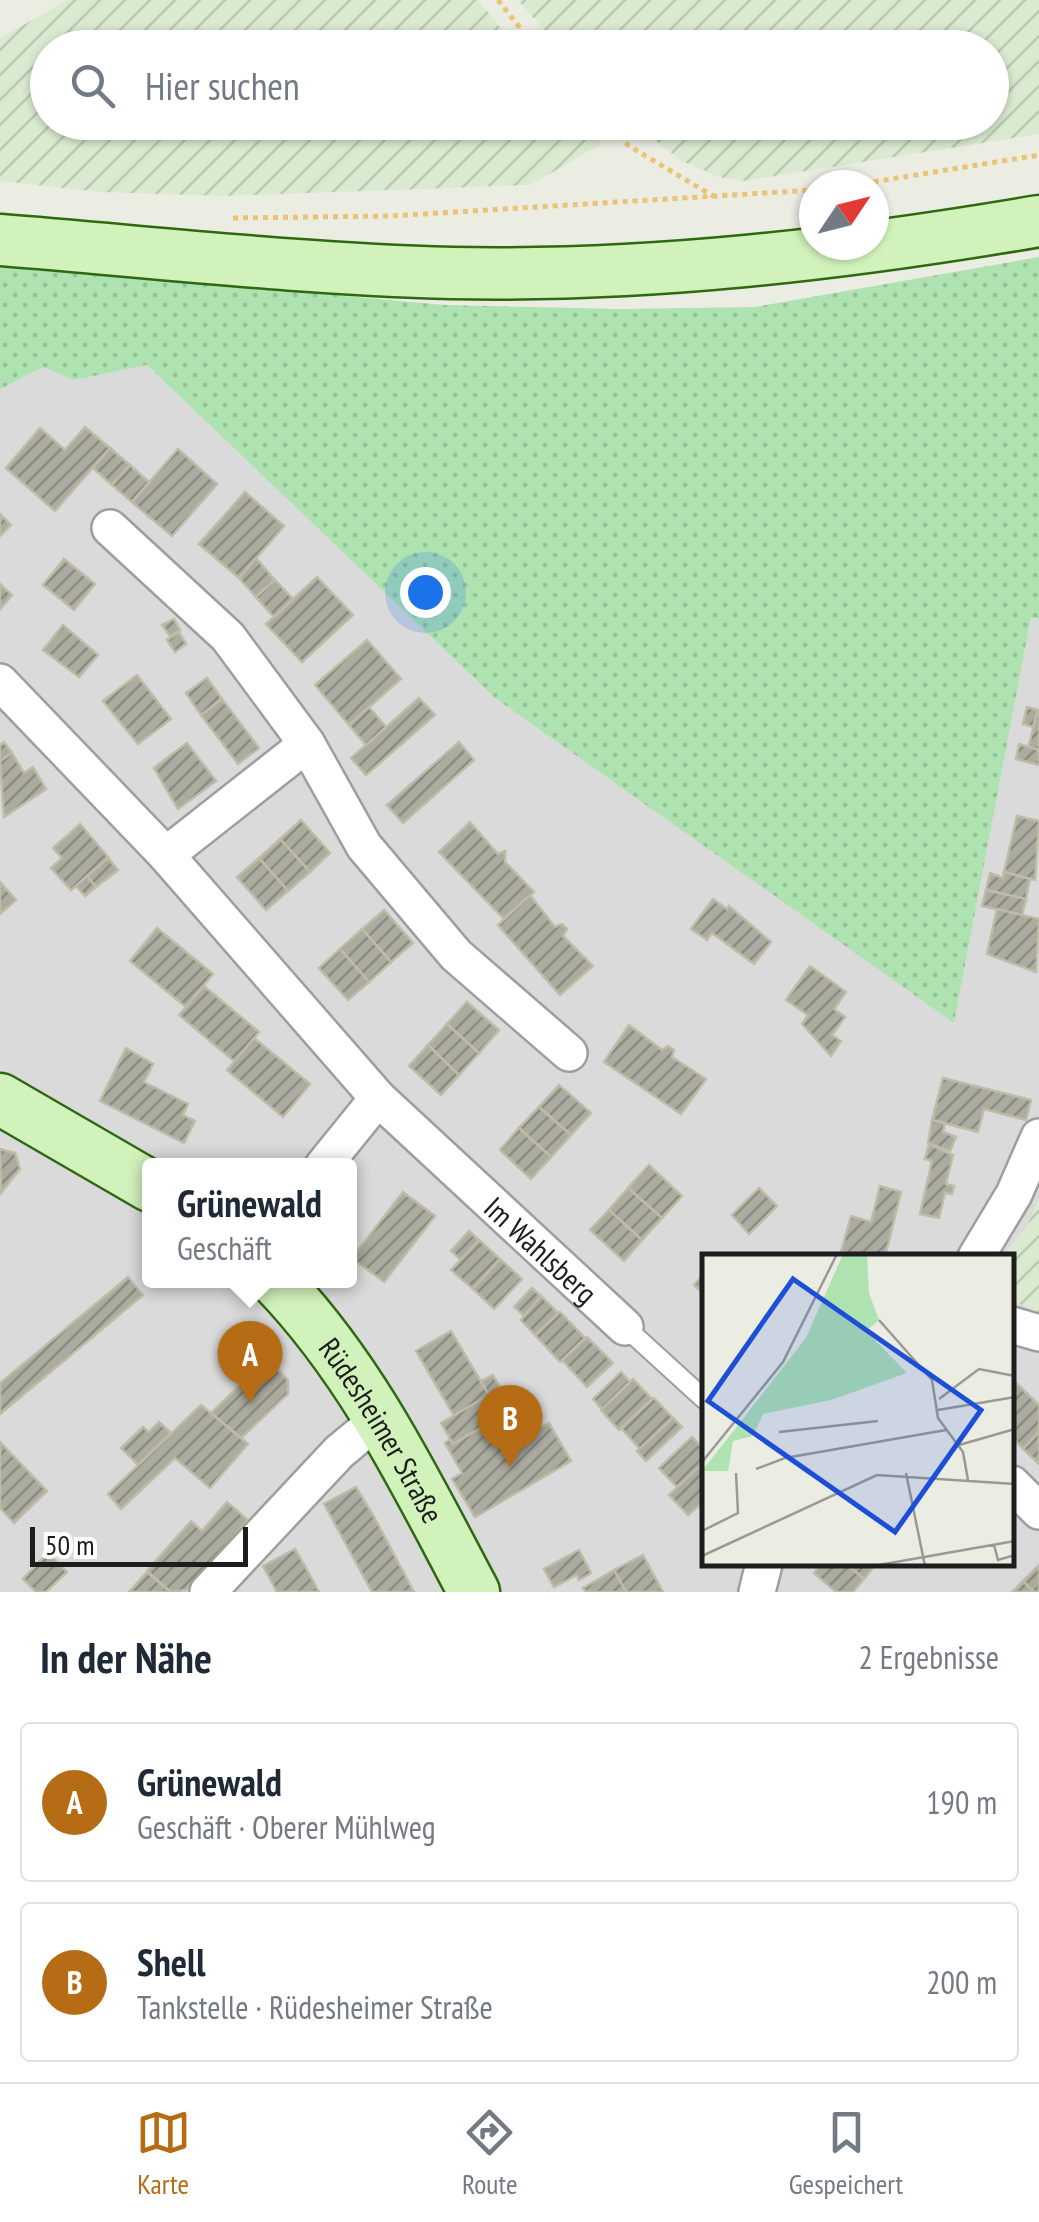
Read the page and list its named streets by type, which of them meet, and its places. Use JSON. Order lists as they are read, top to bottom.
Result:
{
  "streets": {
    "main road": ["Rüdesheimer Straße"],
    "street": ["Im Wahlsberg"]
  },
  "scale_bar": "50 m",
  "north": "top right",
  "page": {
    "search": "Hier suchen",
    "popup": ["Grünewald", "Geschäft"],
    "pins": ["A", "B"],
    "scale": "50 m",
    "heading": ["In der Nähe", "2 Ergebnisse"],
    "list": [
      {
        "mark": "A",
        "name": "Grünewald",
        "note": "Geschäft · Oberer Mühlweg",
        "value": "190 m"
      },
      {
        "mark": "B",
        "name": "Shell",
        "note": "Tankstelle · Rüdesheimer Straße",
        "value": "200 m"
      }
    ],
    "nav": ["Karte", "Route", "Gespeichert"]
  }
}
